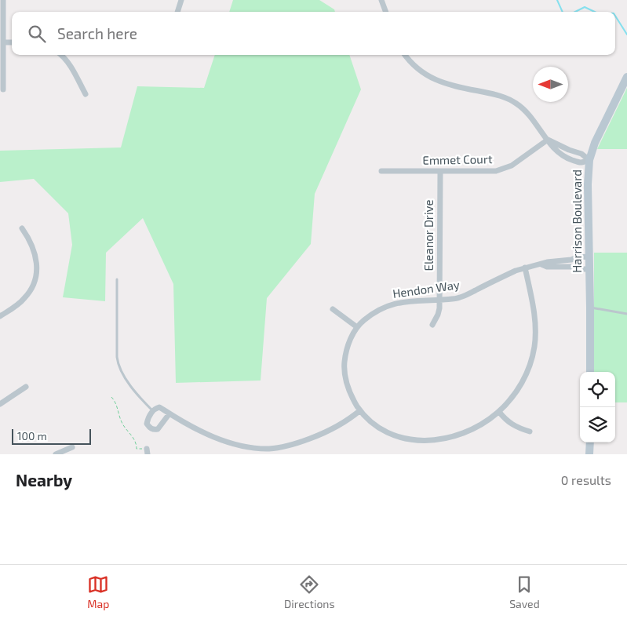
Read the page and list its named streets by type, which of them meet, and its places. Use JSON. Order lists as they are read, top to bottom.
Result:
{
  "streets": {
    "street": [
      "Emmet Court",
      "Harrison Boulevard",
      "Eleanor Drive",
      "Hendon Way"
    ]
  },
  "crossings": [
    ["Emmet Court", "Eleanor Drive"],
    ["Harrison Boulevard", "Hendon Way"],
    ["Eleanor Drive", "Hendon Way"]
  ],
  "scale_bar": "100 m",
  "north": "left",
  "page": {
    "search": "Search here",
    "scale": "100 m",
    "heading": ["Nearby", "0 results"],
    "nav": ["Map", "Directions", "Saved"]
  }
}
